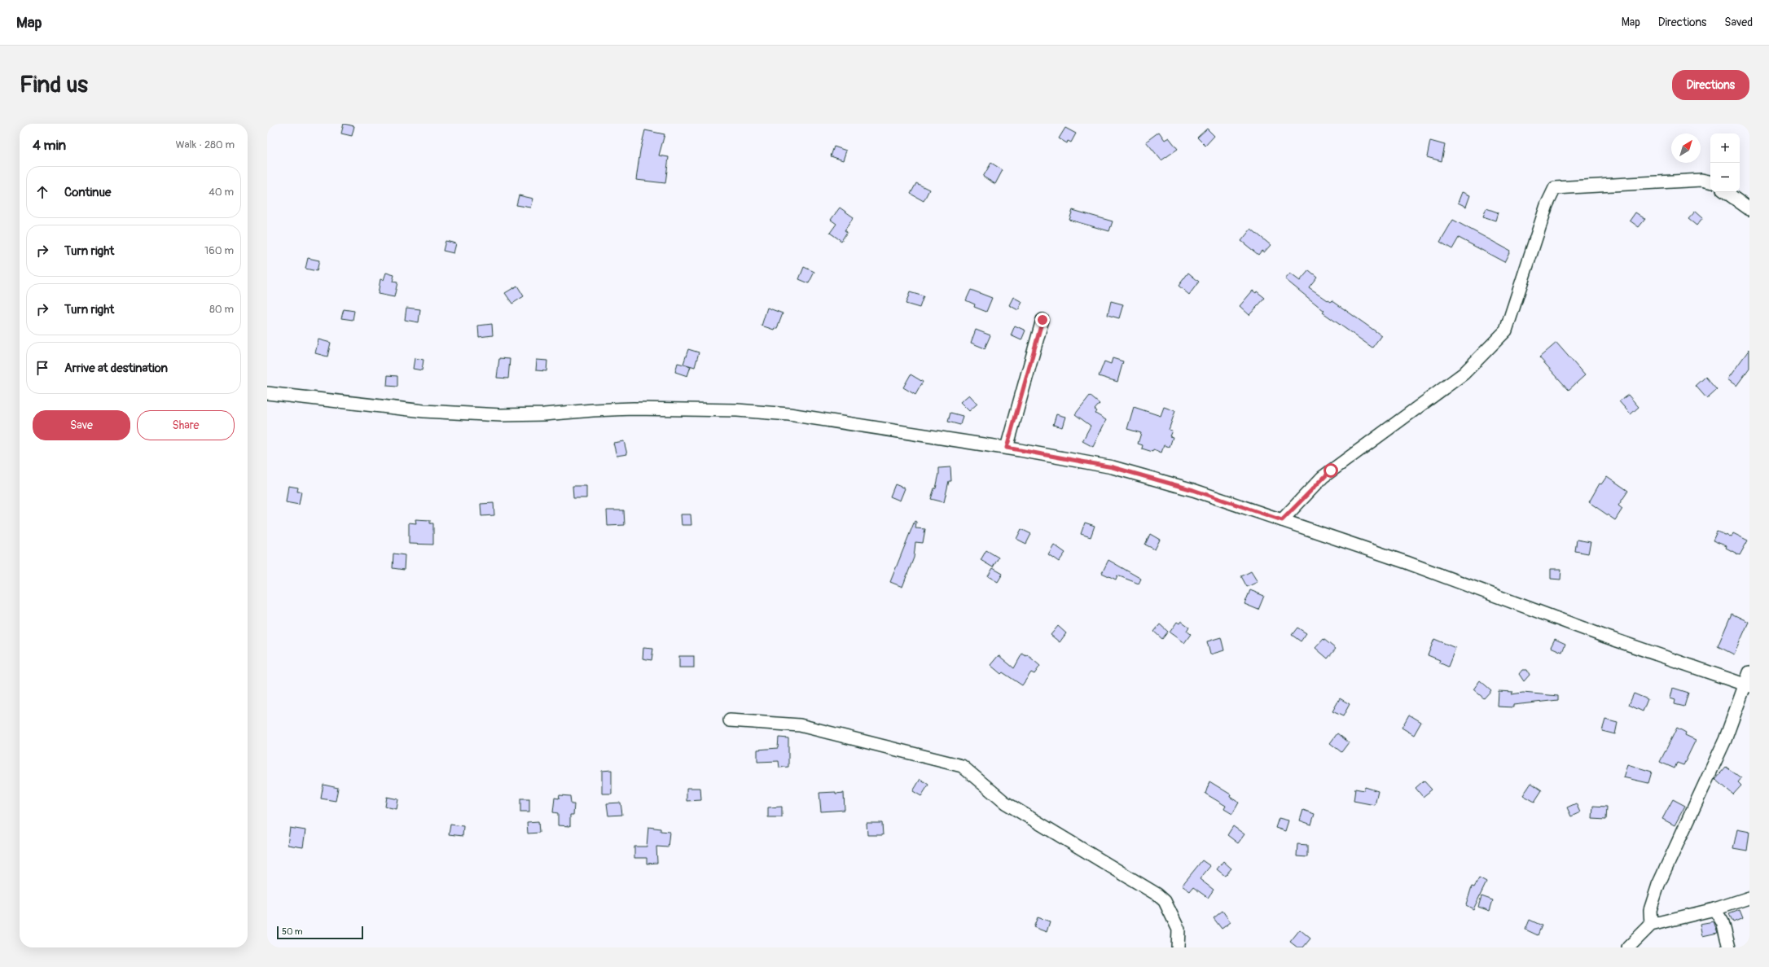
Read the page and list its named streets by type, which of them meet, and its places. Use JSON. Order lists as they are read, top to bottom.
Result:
{
  "scale_bar": "50 m",
  "north": "top right",
  "page": {
    "header": "Map",
    "nav": ["Map", "Directions", "Saved"],
    "buttons": [
      "Directions",
      ["Save", "Share"]
    ],
    "title": "Find us",
    "heading": ["4 min", "Walk · 280 m"],
    "map_buttons": ["+", "−"],
    "list": [
      ["Continue", "40 m"],
      ["Turn right", "160 m"],
      ["Turn right", "80 m"],
      "Arrive at destination"
    ],
    "scale": "50 m"
  }
}
